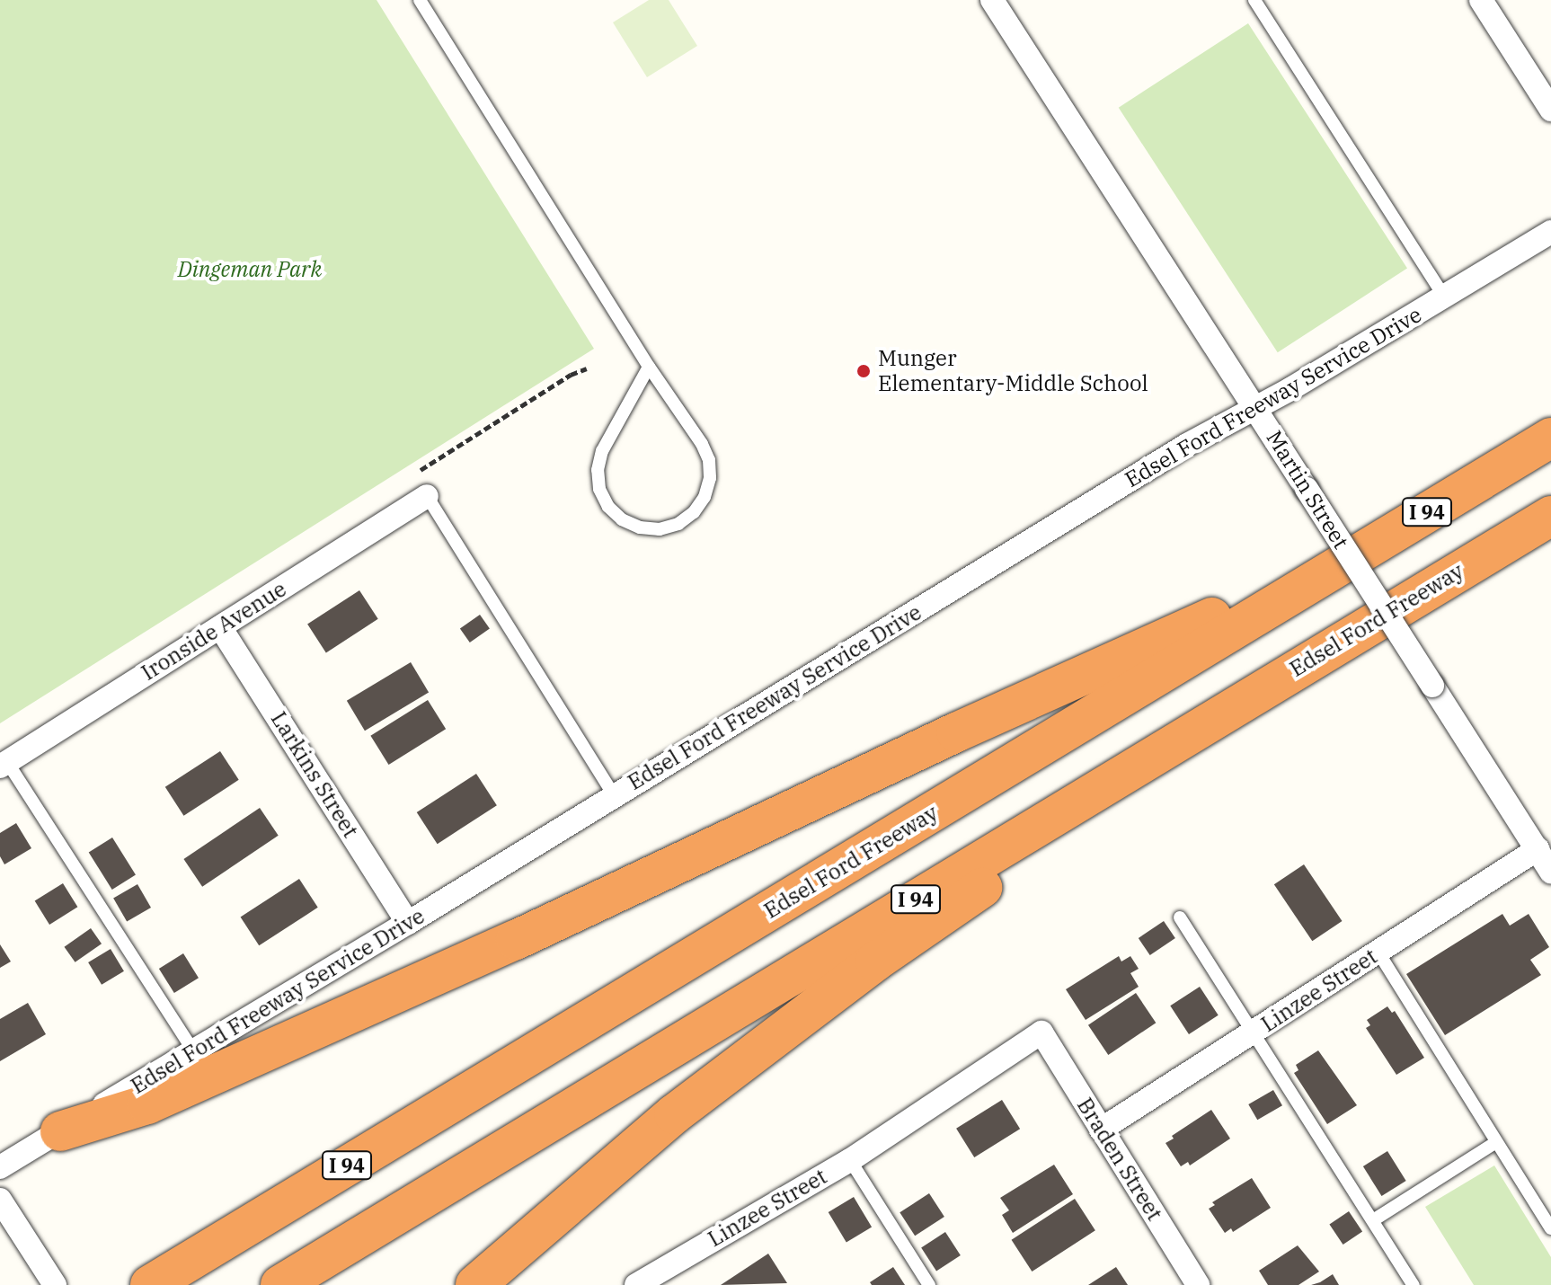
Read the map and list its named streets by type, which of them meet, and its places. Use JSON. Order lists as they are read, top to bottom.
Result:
{
  "streets": {
    "highway": ["I 94", "Edsel Ford Freeway"],
    "street": [
      "Edsel Ford Freeway Service Drive",
      "Martin Street",
      "Ironside Avenue",
      "Larkins Street",
      "Linzee Street",
      "Braden Street"
    ]
  },
  "crossings": [
    ["Edsel Ford Freeway Service Drive", "Martin Street"],
    ["Edsel Ford Freeway Service Drive", "Larkins Street"],
    ["Martin Street", "Linzee Street"],
    ["Ironside Avenue", "Larkins Street"],
    ["Linzee Street", "Braden Street"]
  ],
  "parks": ["Dingeman Park"],
  "places": ["Munger Elementary-Middle School"]
}
